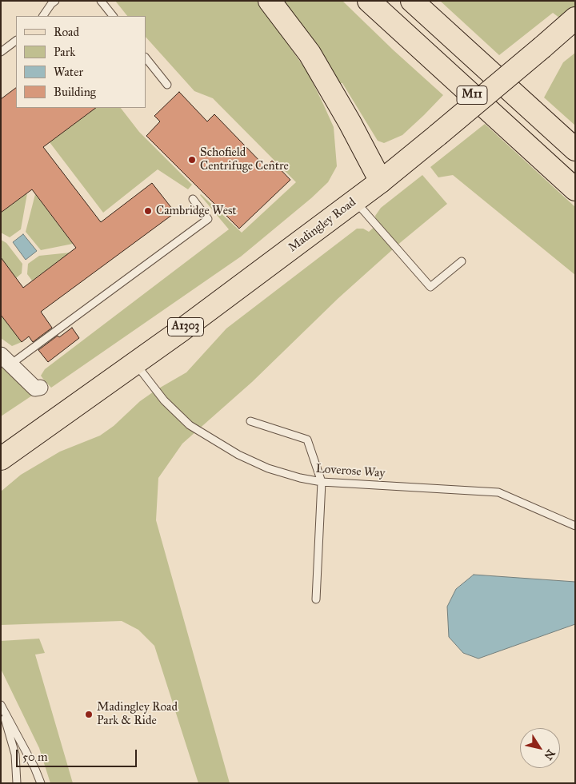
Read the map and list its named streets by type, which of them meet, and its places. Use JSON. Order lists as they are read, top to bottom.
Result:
{
  "streets": {
    "main road": ["M11", "Madingley Road", "A1303"],
    "lane": ["Loverose Way"]
  },
  "crossings": [
    ["Madingley Road", "Loverose Way"]
  ],
  "places": ["Schofield Centrifuge Centre", "Cambridge West", "Madingley Road Park & Ride"],
  "legend": [
    "Road",
    "Park",
    "Water",
    "Building"
  ],
  "scale_bar": "50 m",
  "north": "bottom right"
}
